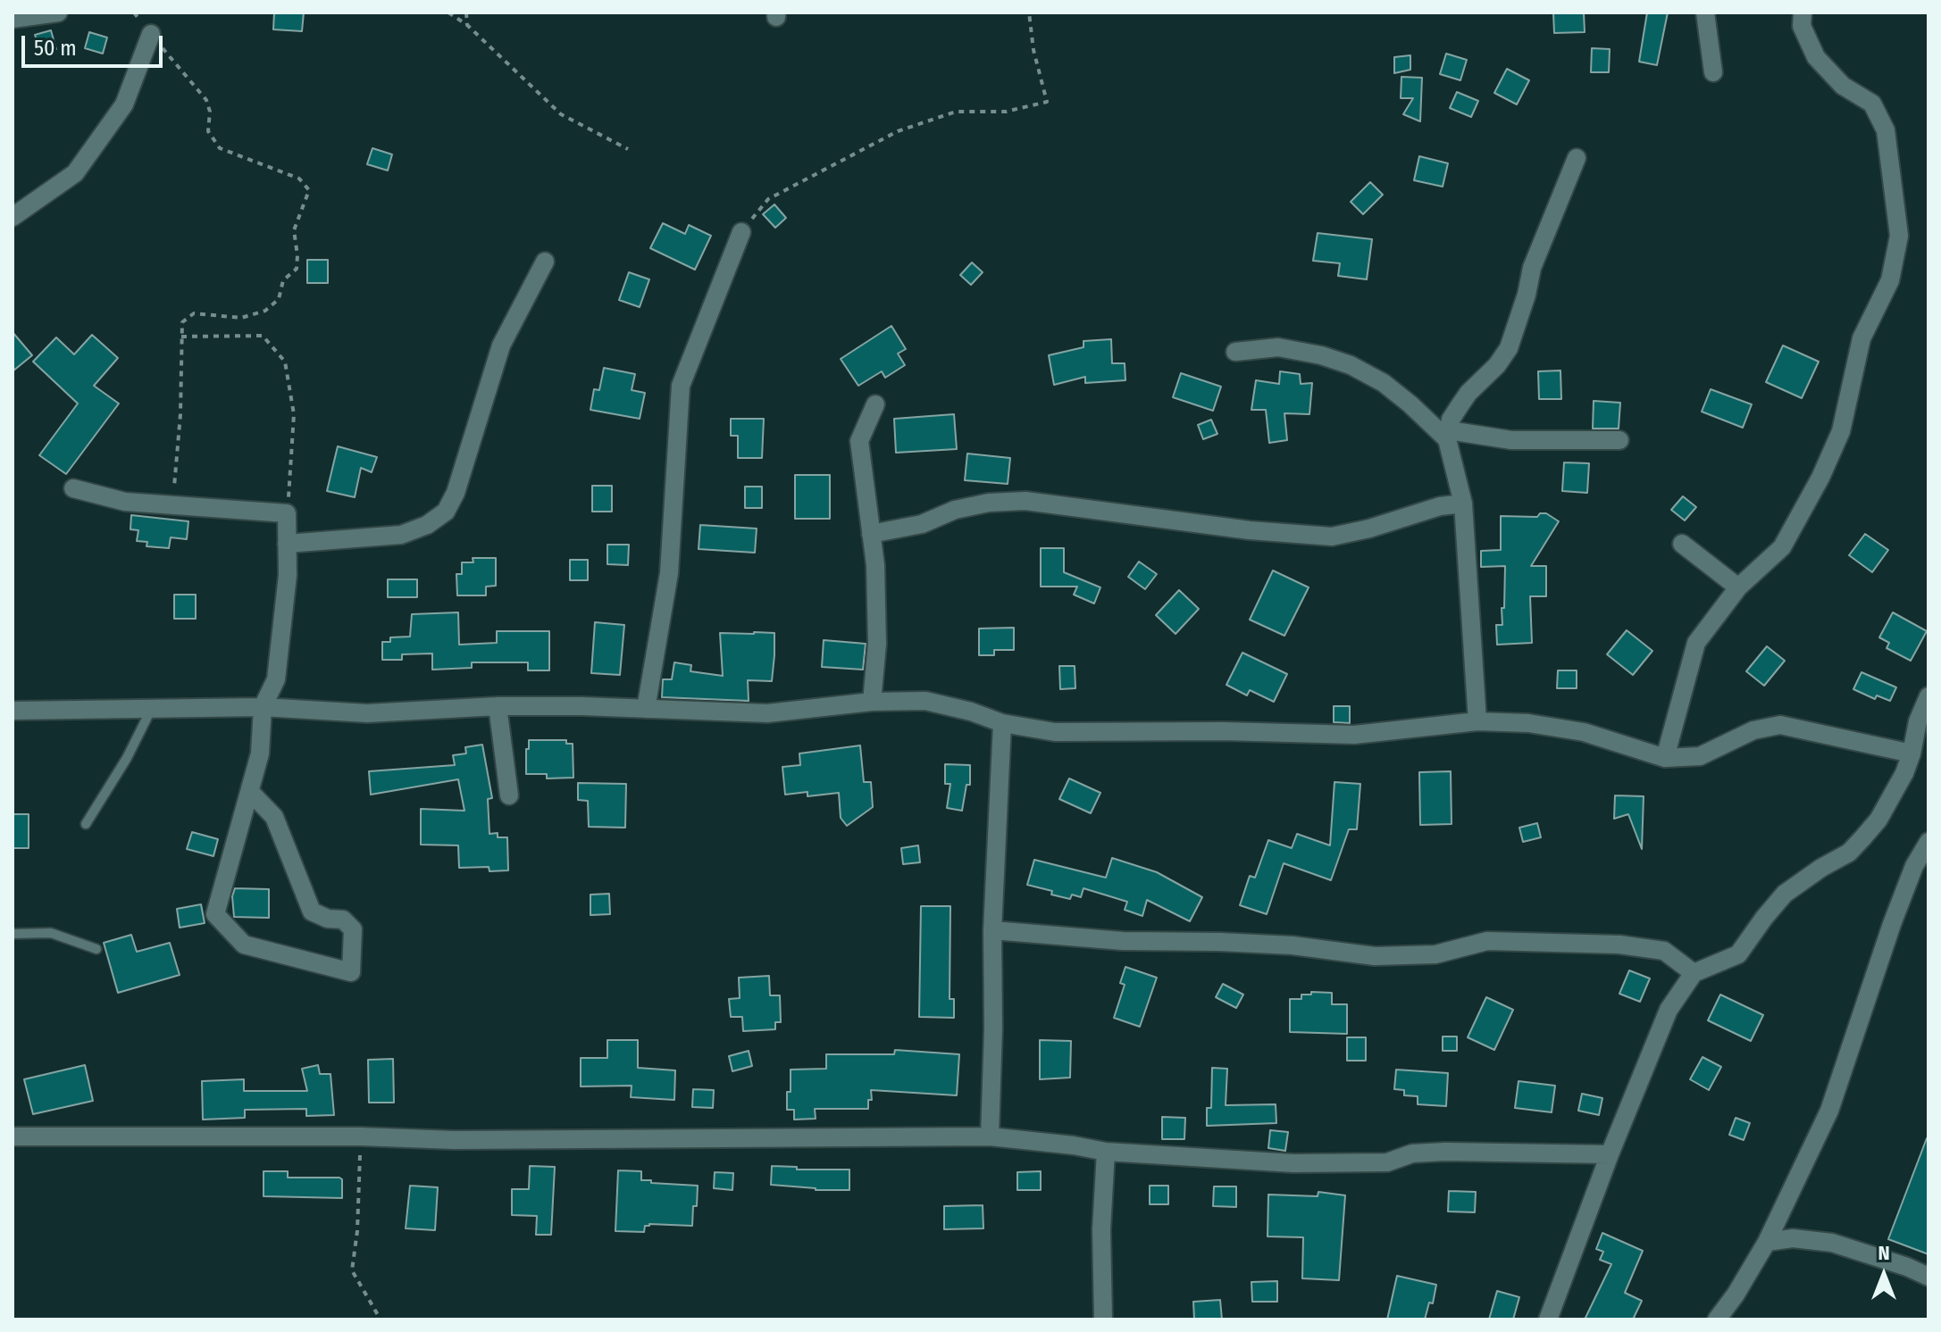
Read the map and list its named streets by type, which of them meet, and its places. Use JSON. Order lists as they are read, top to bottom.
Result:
{
  "scale_bar": "50 m",
  "north": "top"
}
